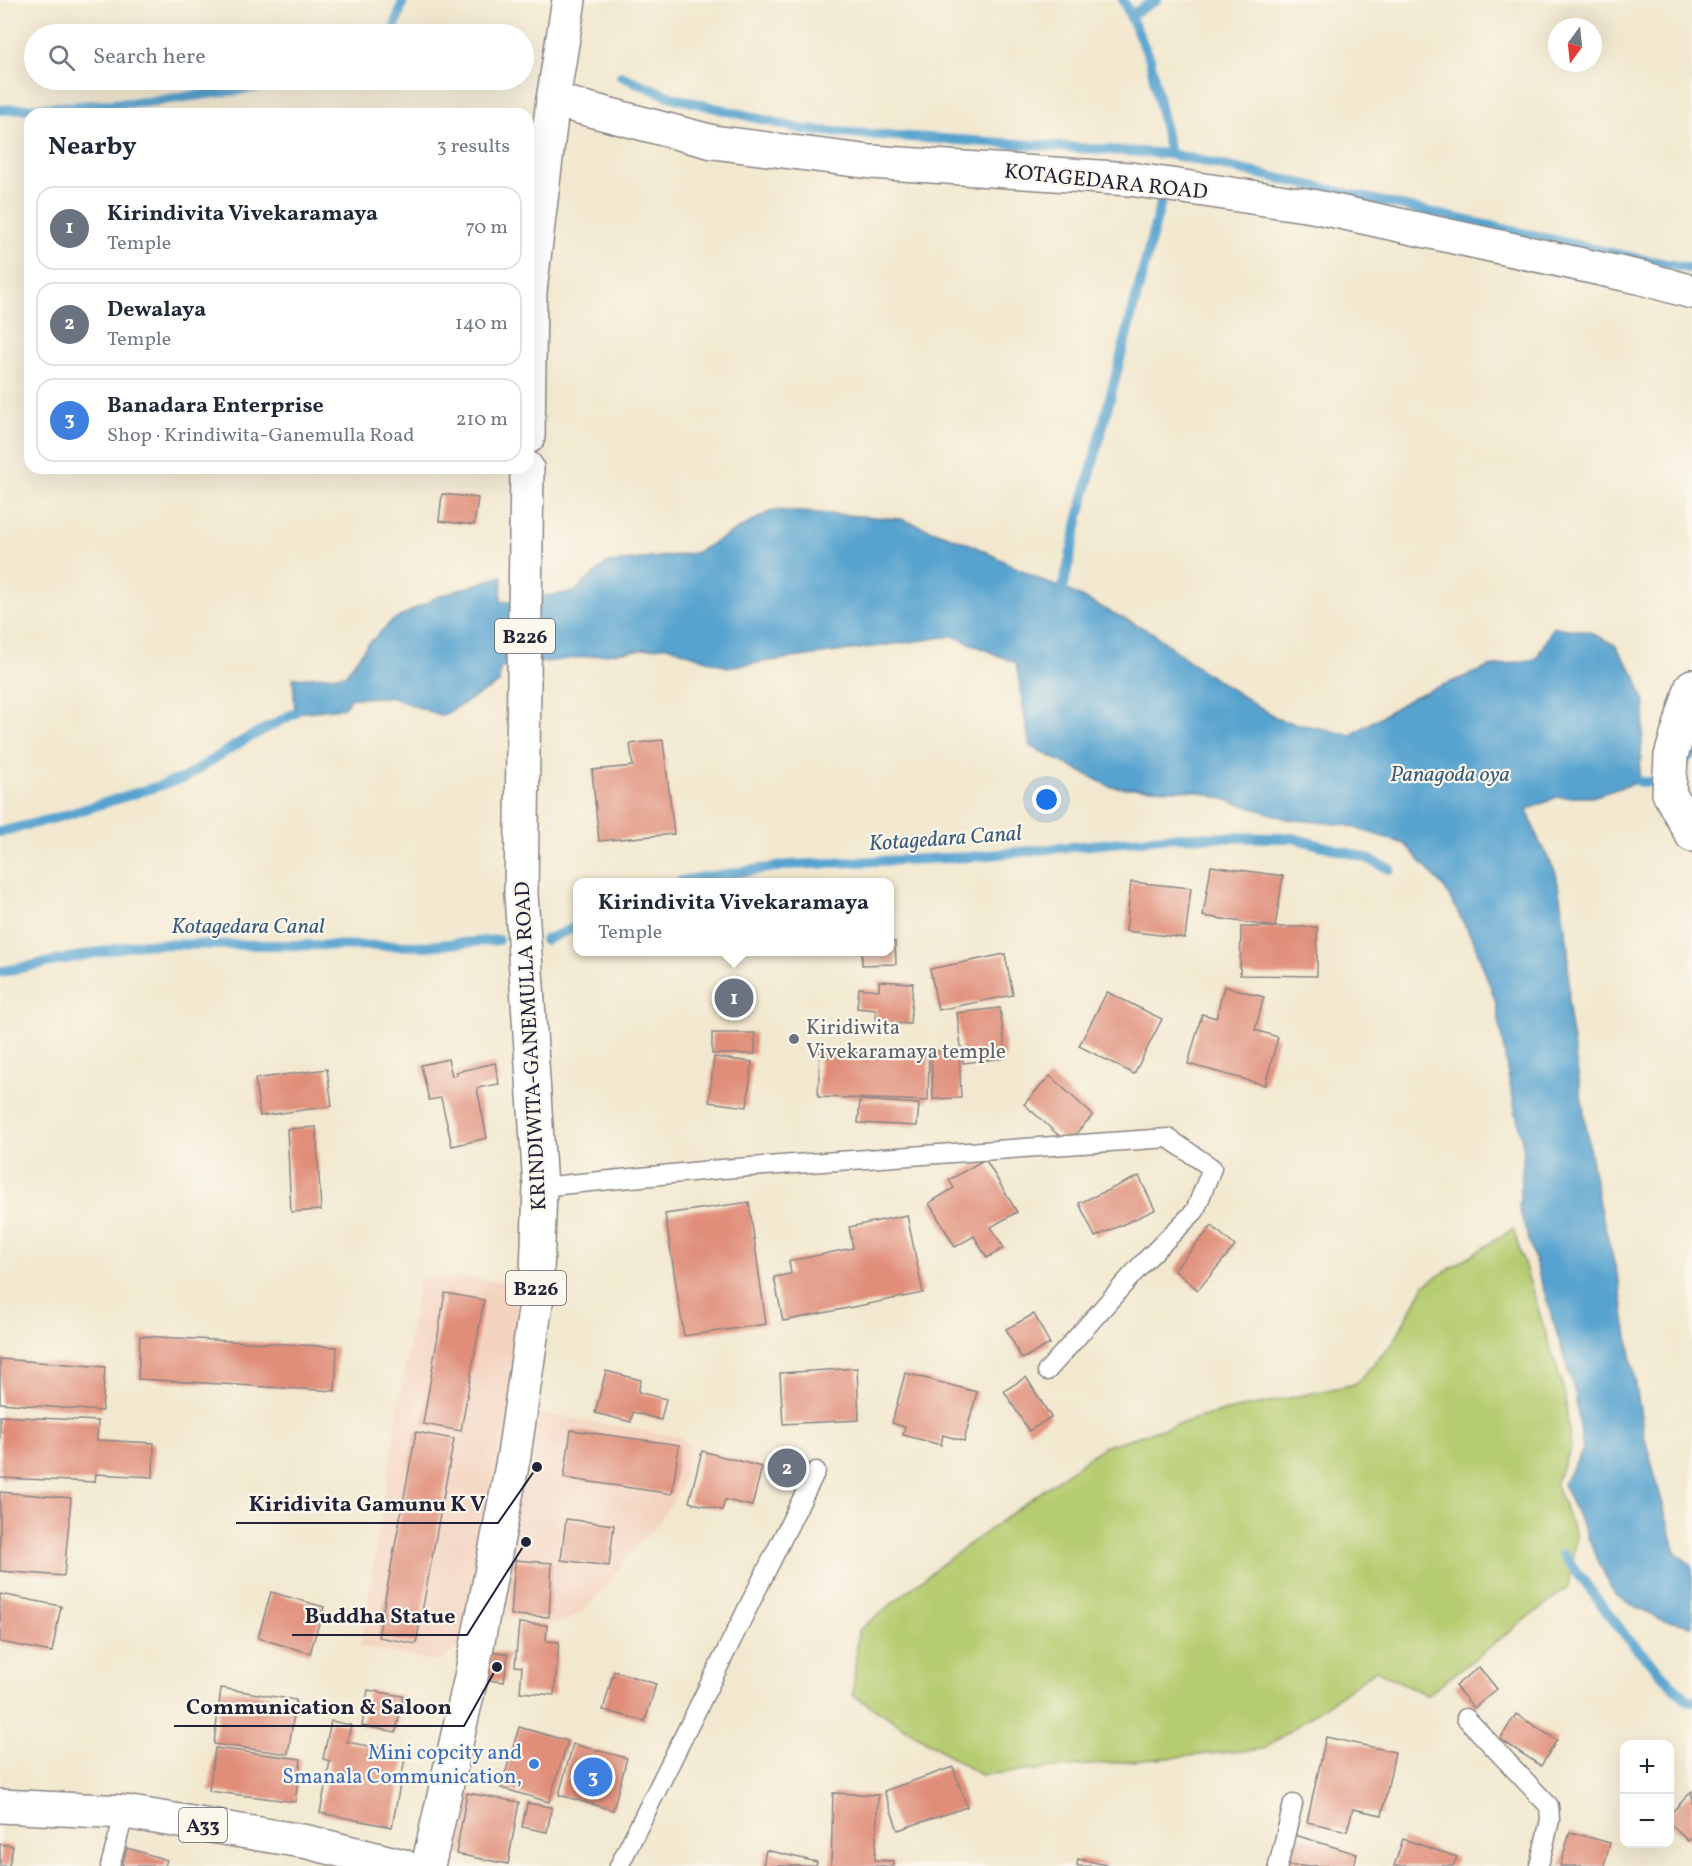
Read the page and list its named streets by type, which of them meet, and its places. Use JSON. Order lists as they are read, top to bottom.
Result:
{
  "streets": {
    "main road": [
      "KOTAGEDARA ROAD",
      "B226",
      "KRINDIWITA-GANEMULLA ROAD",
      "A33"
    ]
  },
  "water": ["Panagoda oya", "Kotagedara Canal"],
  "places": [
    "Kiridiwita Vivekaramaya temple",
    "Kiridivita Gamunu K V",
    "Buddha Statue",
    "Communication & Saloon",
    "Mini copcity and Smanala Communication,"
  ],
  "north": "bottom",
  "page": {
    "search": "Search here",
    "heading": ["Nearby", "3 results"],
    "list": [
      {
        "mark": "1",
        "name": "Kirindivita Vivekaramaya",
        "note": "Temple",
        "value": "70 m"
      },
      {
        "mark": "2",
        "name": "Dewalaya",
        "note": "Temple",
        "value": "140 m"
      },
      {
        "mark": "3",
        "name": "Banadara Enterprise",
        "note": "Shop · Krindiwita-Ganemulla Road",
        "value": "210 m"
      }
    ],
    "popup": ["Kirindivita Vivekaramaya", "Temple"],
    "pins": ["1", "2", "3"],
    "map_buttons": ["+", "−"]
  }
}
